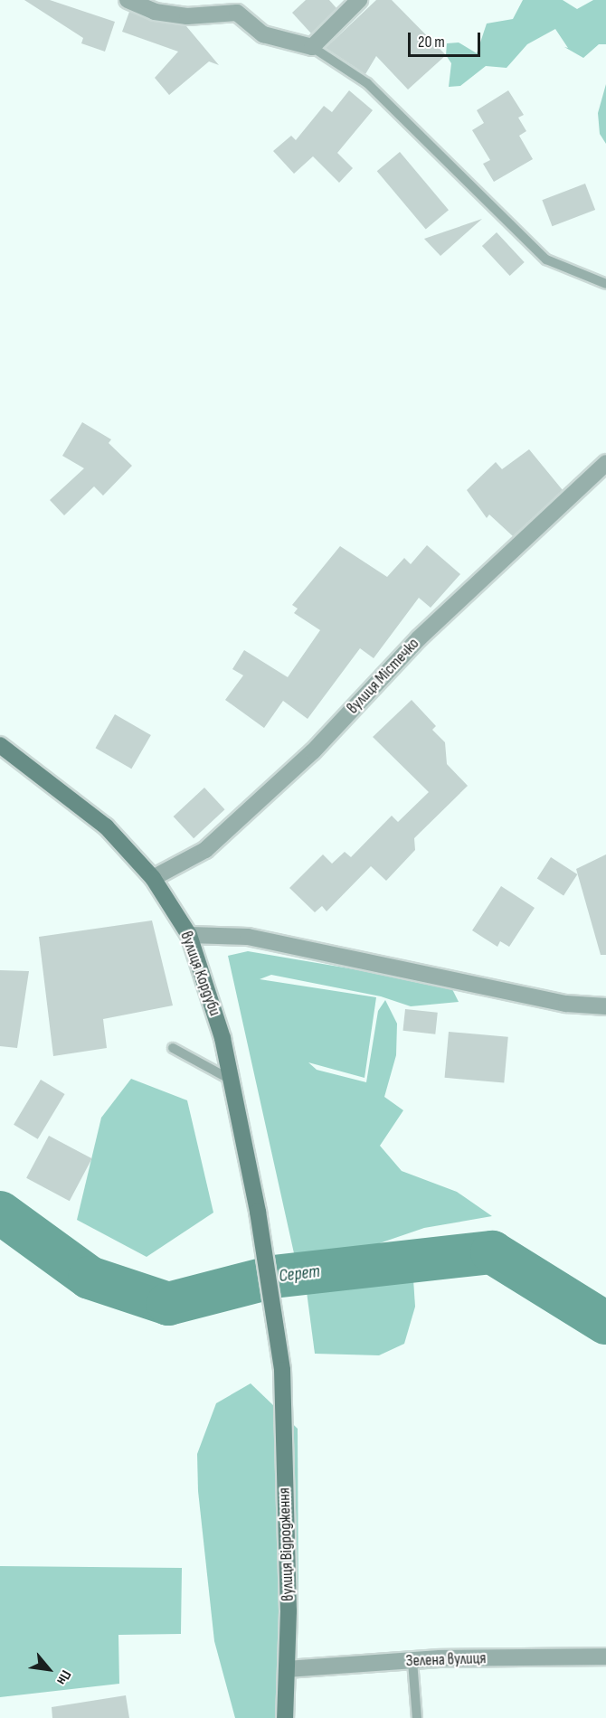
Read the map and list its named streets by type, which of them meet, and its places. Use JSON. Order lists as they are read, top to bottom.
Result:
{
  "streets": {
    "street": [
      "вулиця Містечко",
      "вулиця Кордуби",
      "вулиця Відродження",
      "Зелена вулиця"
    ]
  },
  "crossings": [
    ["вулиця Містечко", "вулиця Кордуби"],
    ["вулиця Кордуби", "вулиця Відродження"],
    ["вулиця Відродження", "Зелена вулиця"]
  ],
  "water": ["Серет"],
  "scale_bar": "20 m",
  "north": "bottom right"
}
